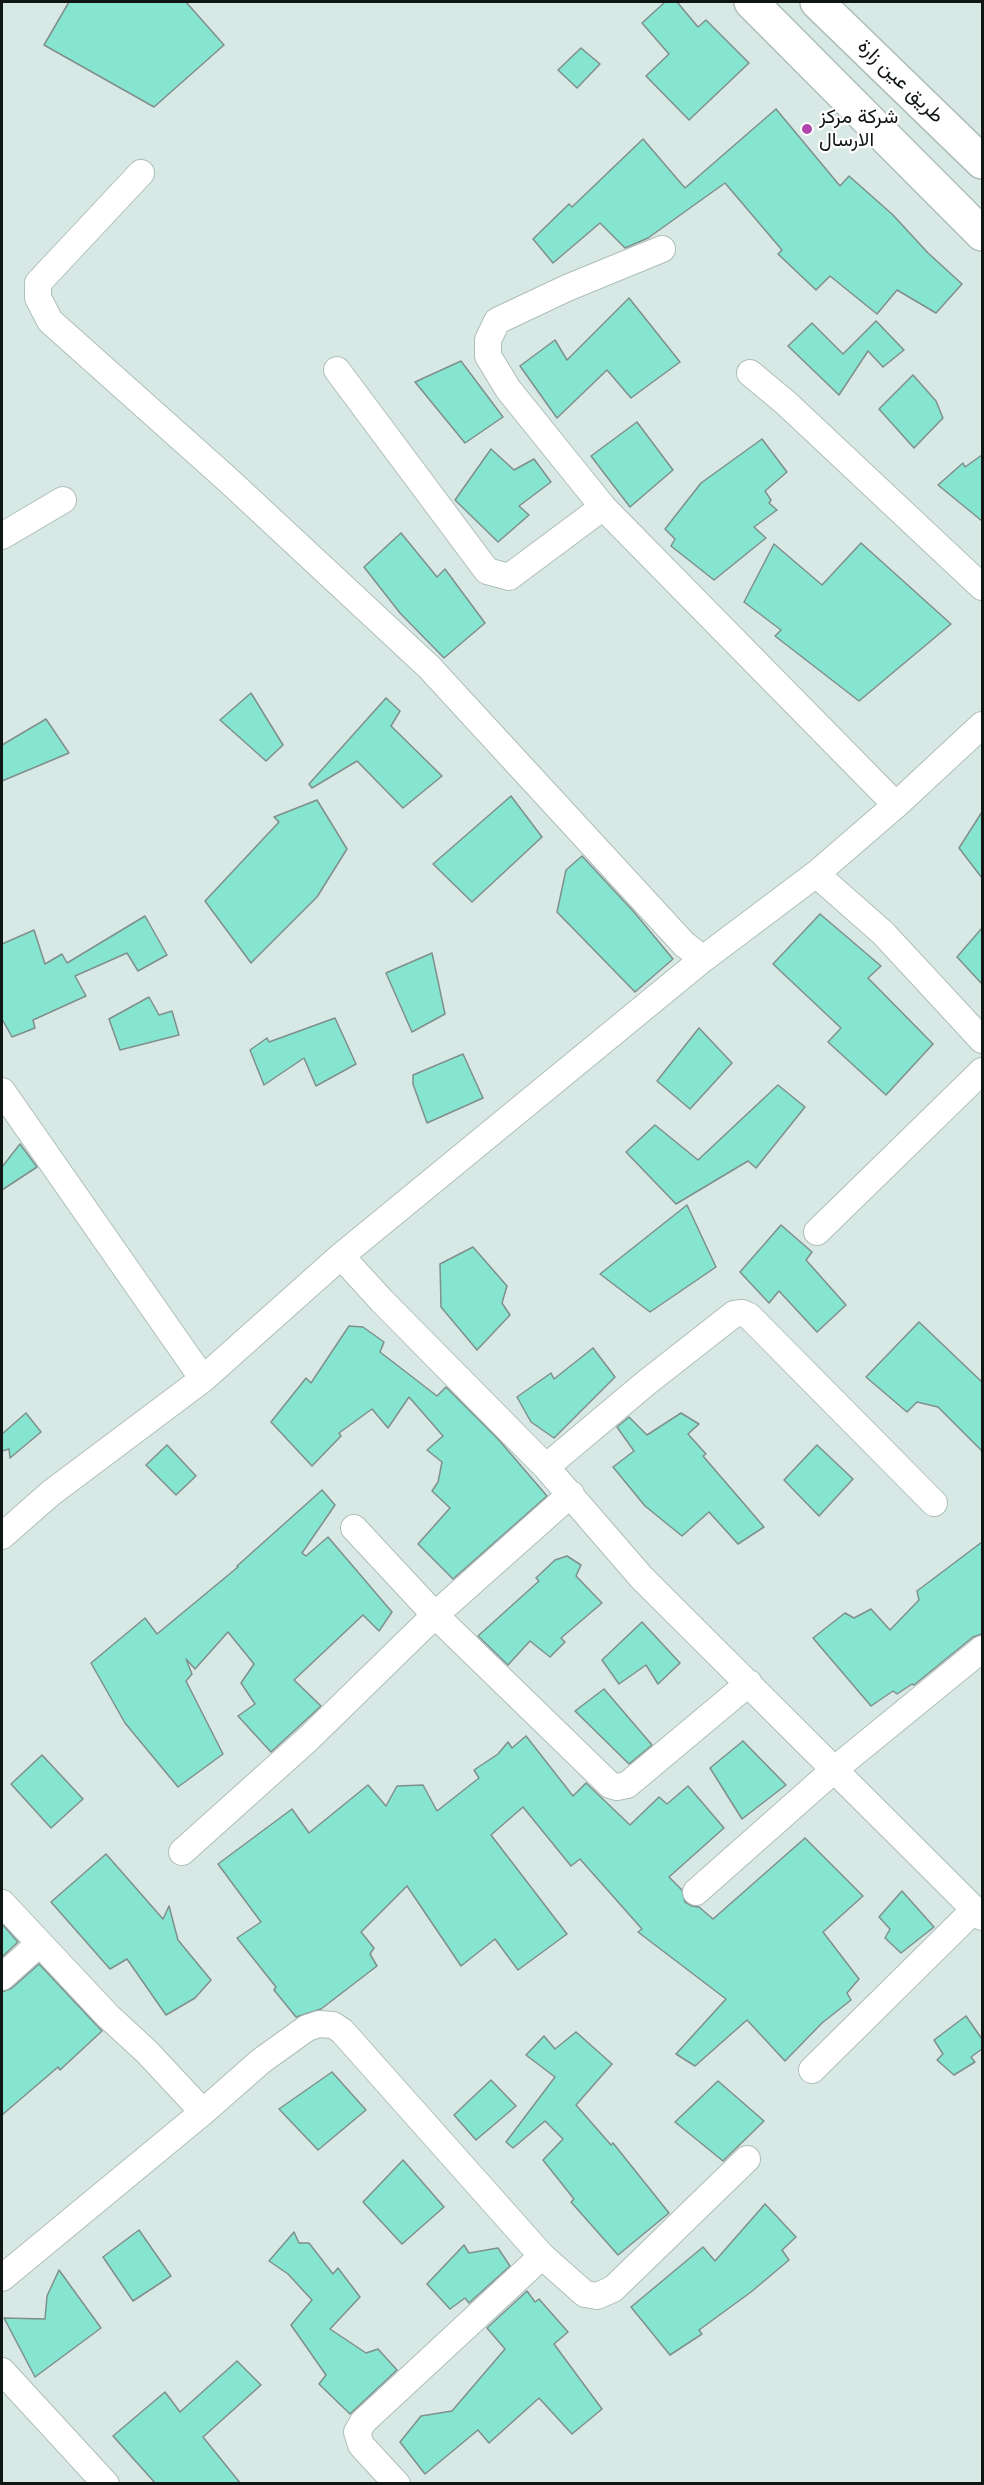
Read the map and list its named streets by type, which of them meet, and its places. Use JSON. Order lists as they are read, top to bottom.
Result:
{
  "streets": {
    "main road": ["طريق عين زارة"]
  },
  "places": ["شركة مركز الارسال"]
}
